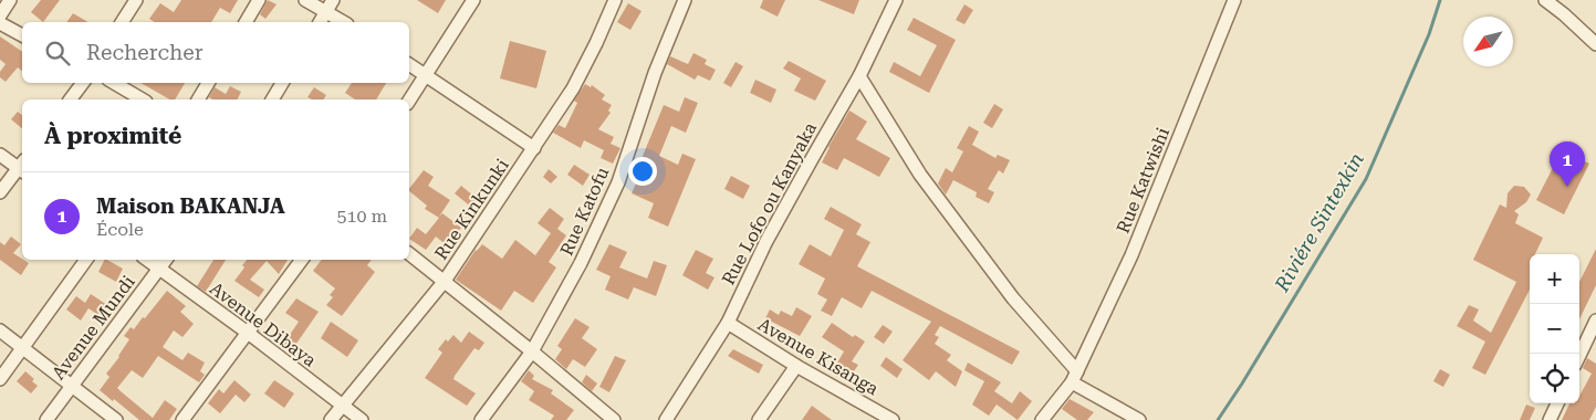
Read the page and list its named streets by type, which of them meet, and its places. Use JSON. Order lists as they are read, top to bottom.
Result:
{
  "streets": {
    "street": [
      "Rue Katwishi",
      "Rue Lofo ou Kanyaka",
      "Rue Kinkunki",
      "Rue Katofu",
      "Avenue Dibaya",
      "Avenue Mundi",
      "Avenue Kisanga"
    ]
  },
  "crossings": [
    ["Rue Lofo ou Kanyaka", "Avenue Kisanga"],
    ["Rue Kinkunki", "Avenue Dibaya"],
    ["Avenue Dibaya", "Avenue Mundi"]
  ],
  "water": ["Riviére Sintexkin"],
  "north": "bottom left",
  "page": {
    "search": "Rechercher",
    "heading": "À proximité",
    "pins": "1",
    "list": [
      {
        "mark": "1",
        "name": "Maison BAKANJA",
        "note": "École",
        "value": "510 m"
      }
    ],
    "map_buttons": ["+", "−"]
  }
}
